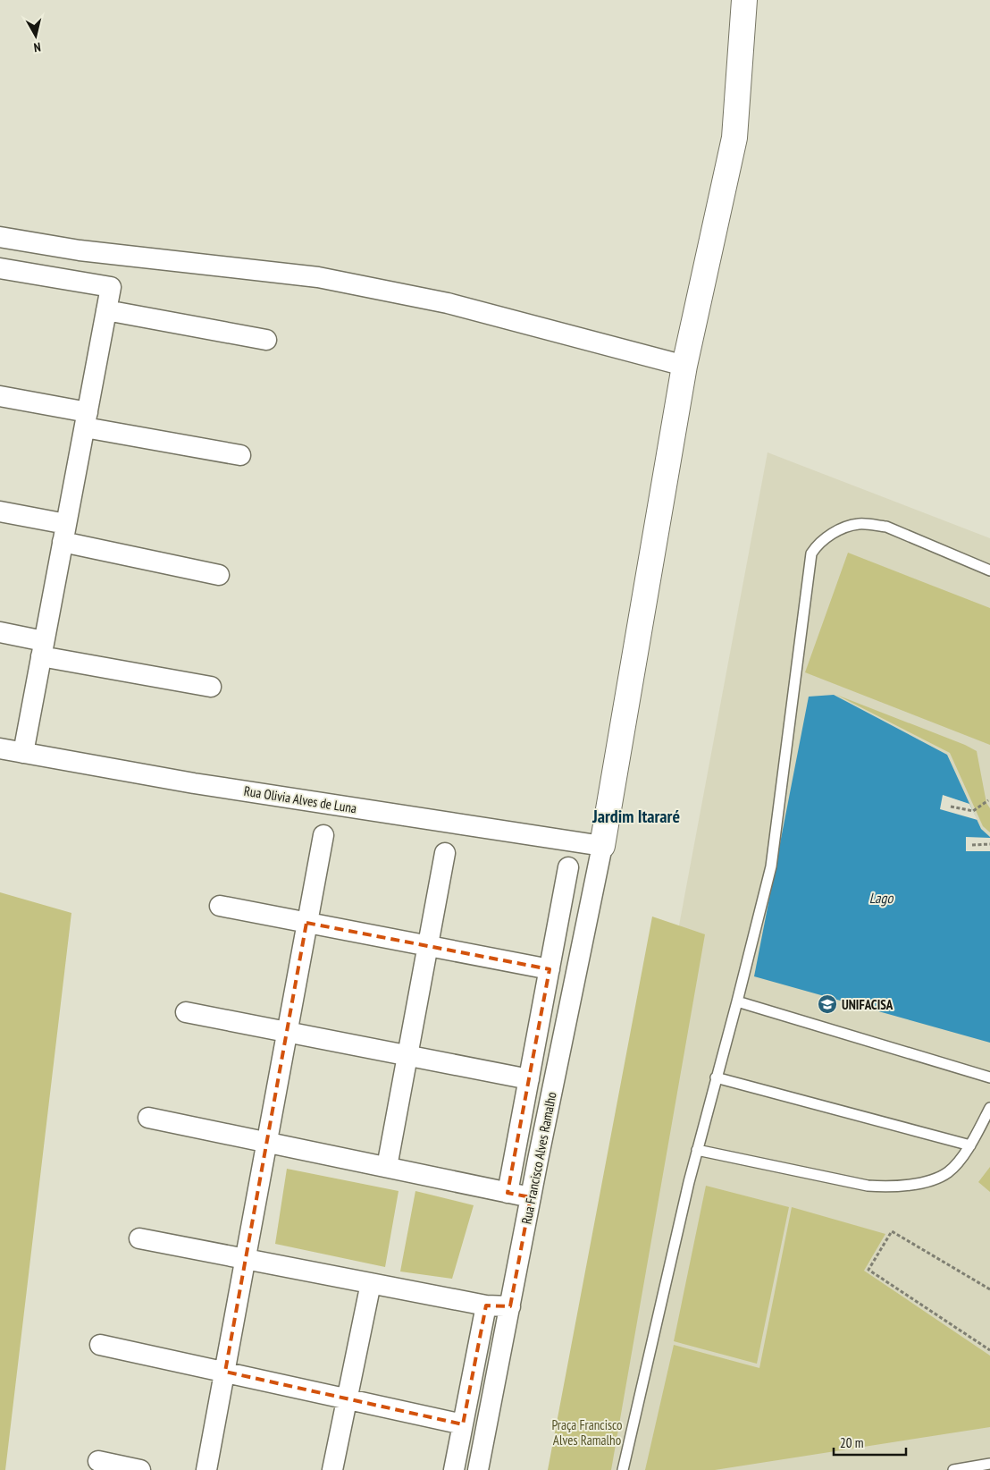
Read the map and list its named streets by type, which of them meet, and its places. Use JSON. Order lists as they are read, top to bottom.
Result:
{
  "streets": {
    "street": ["Rua Olivia Alves de Luna", "Rua Francisco Alves Ramalho"]
  },
  "crossings": [
    ["Rua Olivia Alves de Luna", "Rua Francisco Alves Ramalho"]
  ],
  "districts": ["Jardim Itararé"],
  "water": ["Lago"],
  "parks": ["Praça Francisco Alves Ramalho"],
  "places": {
    "school or university": ["UNIFACISA"]
  },
  "scale_bar": "20 m",
  "north": "bottom"
}
